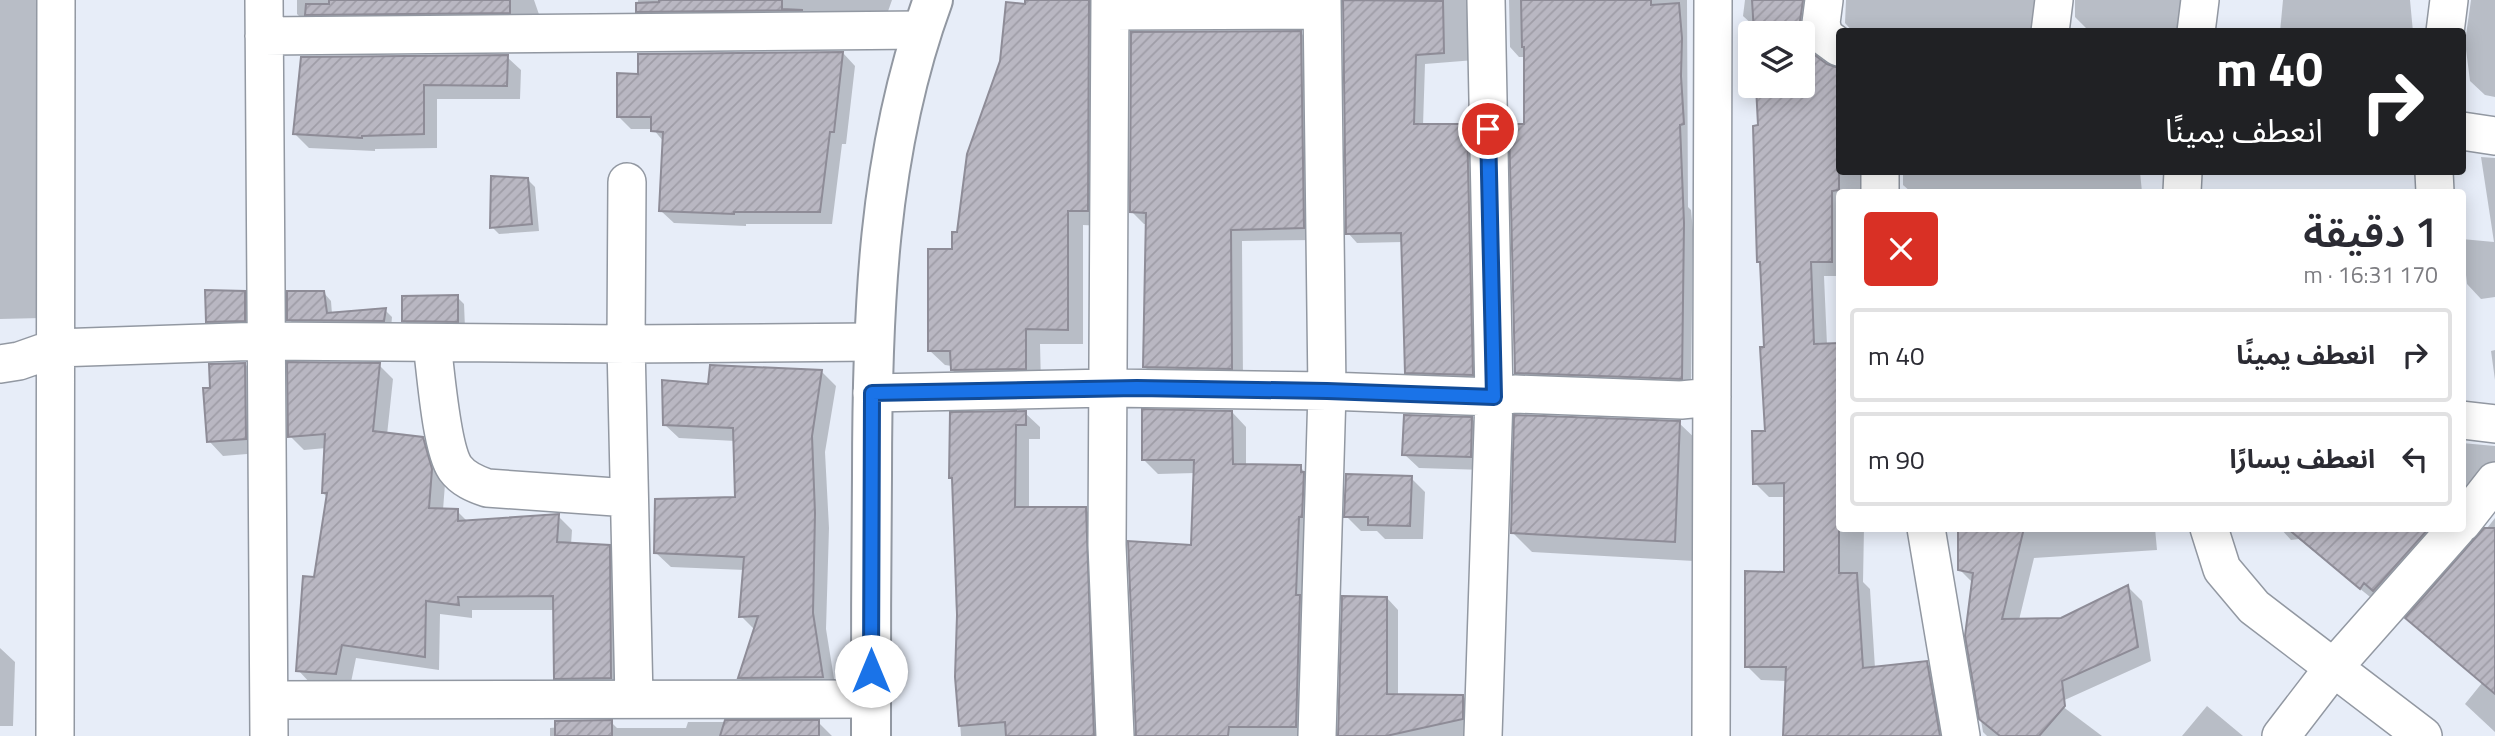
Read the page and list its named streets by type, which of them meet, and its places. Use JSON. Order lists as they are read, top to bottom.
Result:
{
  "page": {
    "turn": ["40 m", "انعطف يمينًا"],
    "heading": ["1 دقيقة", "170 m · 16:31"],
    "list": [
      {
        "name": "انعطف يمينًا",
        "value": "40 m"
      },
      {
        "name": "انعطف يسارًا",
        "value": "90 m"
      }
    ]
  }
}
